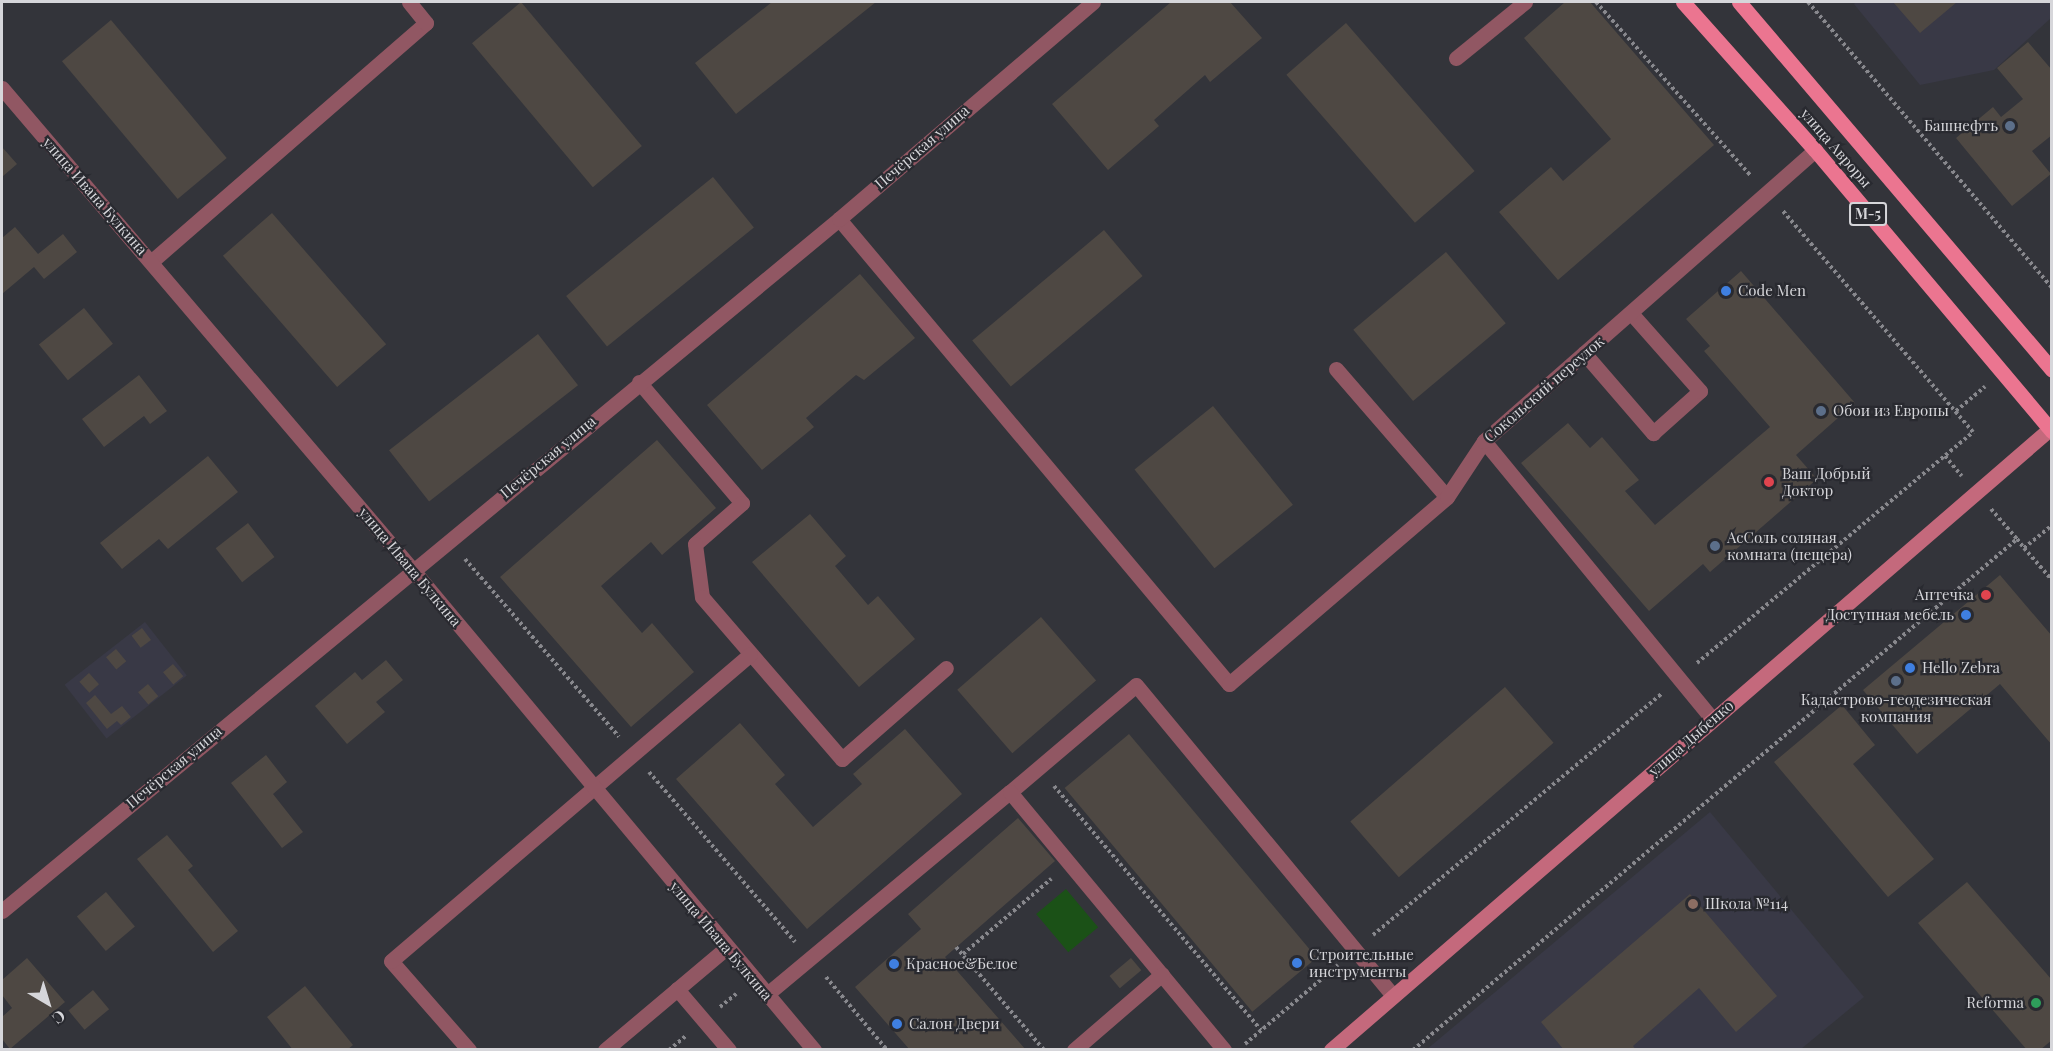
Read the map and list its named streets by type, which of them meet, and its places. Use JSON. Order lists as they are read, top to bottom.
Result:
{
  "streets": {
    "main road": ["улица Авроры", "М-5", "улица Дыбенко"],
    "street": ["Печёрская улица", "улица Ивана Булкина", "Сокольский переулок"]
  },
  "crossings": [
    ["Печёрская улица", "улица Ивана Булкина"],
    ["Печёрская улица", "Сокольский переулок"],
    ["улица Авроры", "Сокольский переулок"],
    ["улица Авроры", "улица Дыбенко"]
  ],
  "places": [
    "Башнефть",
    "Code Men",
    "Обои из Европы",
    "Ваш Добрый Доктор",
    "АсСоль соляная комната (пещера)",
    "Аптечка",
    "Доступная мебель",
    "Hello Zebra",
    "Кадастрово-геодезическая компания",
    "Школа №114",
    "Строительные инструменты",
    "Красное&Белое",
    "Reforma",
    "Салон Двери"
  ],
  "north": "bottom right"
}
